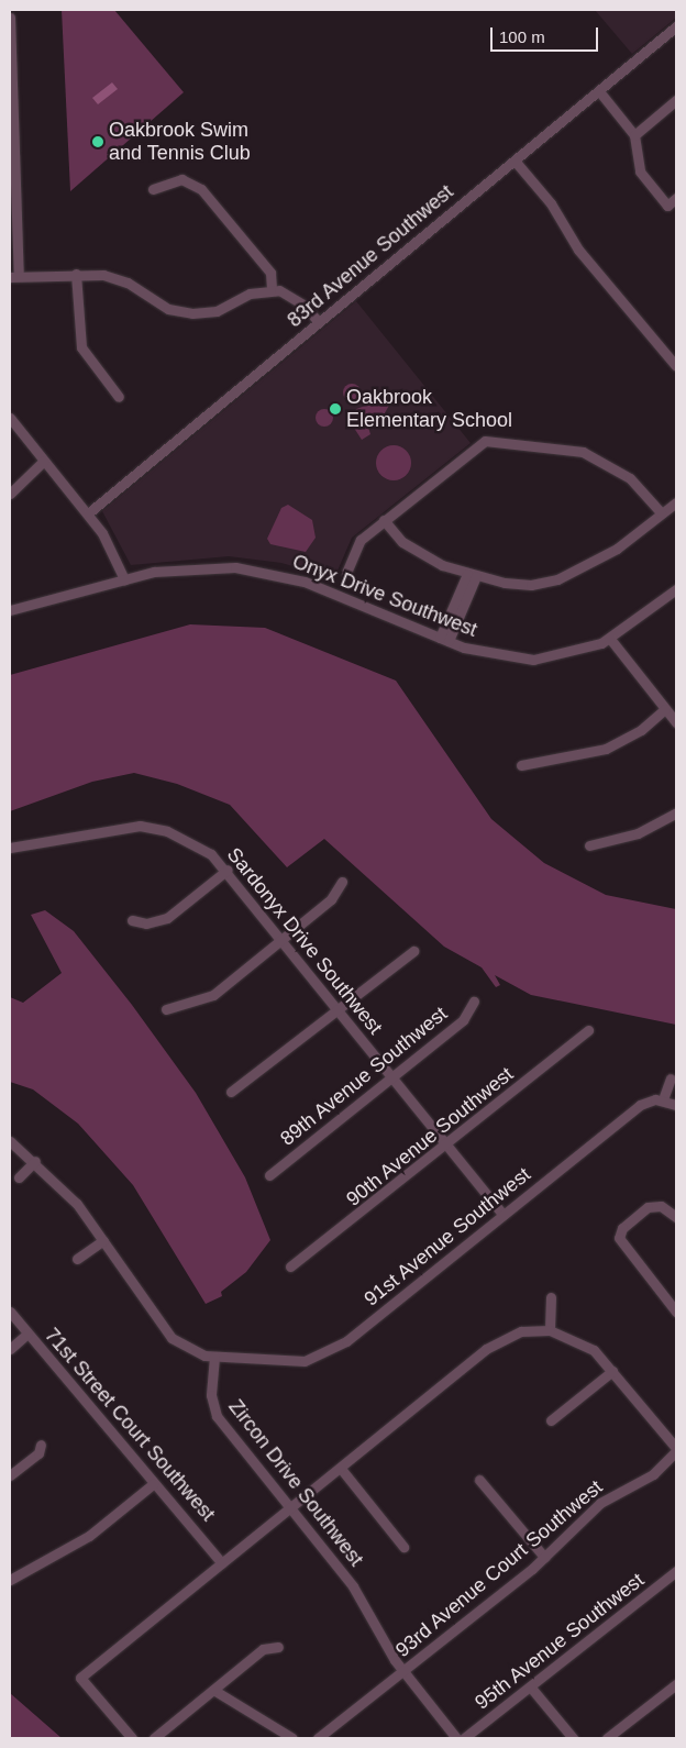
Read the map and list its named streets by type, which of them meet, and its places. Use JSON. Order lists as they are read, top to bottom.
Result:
{
  "streets": {
    "street": [
      "83rd Avenue Southwest",
      "Onyx Drive Southwest",
      "Sardonyx Drive Southwest",
      "89th Avenue Southwest",
      "90th Avenue Southwest",
      "91st Avenue Southwest",
      "71st Street Court Southwest",
      "Zircon Drive Southwest",
      "93rd Avenue Court Southwest",
      "95th Avenue Southwest"
    ]
  },
  "crossings": [
    ["Sardonyx Drive Southwest", "89th Avenue Southwest"],
    ["Sardonyx Drive Southwest", "90th Avenue Southwest"],
    ["Sardonyx Drive Southwest", "91st Avenue Southwest"],
    ["91st Avenue Southwest", "Zircon Drive Southwest"],
    ["Zircon Drive Southwest", "93rd Avenue Court Southwest"]
  ],
  "places": ["Oakbrook Swim and Tennis Club", "Oakbrook Elementary School"],
  "scale_bar": "100 m"
}
